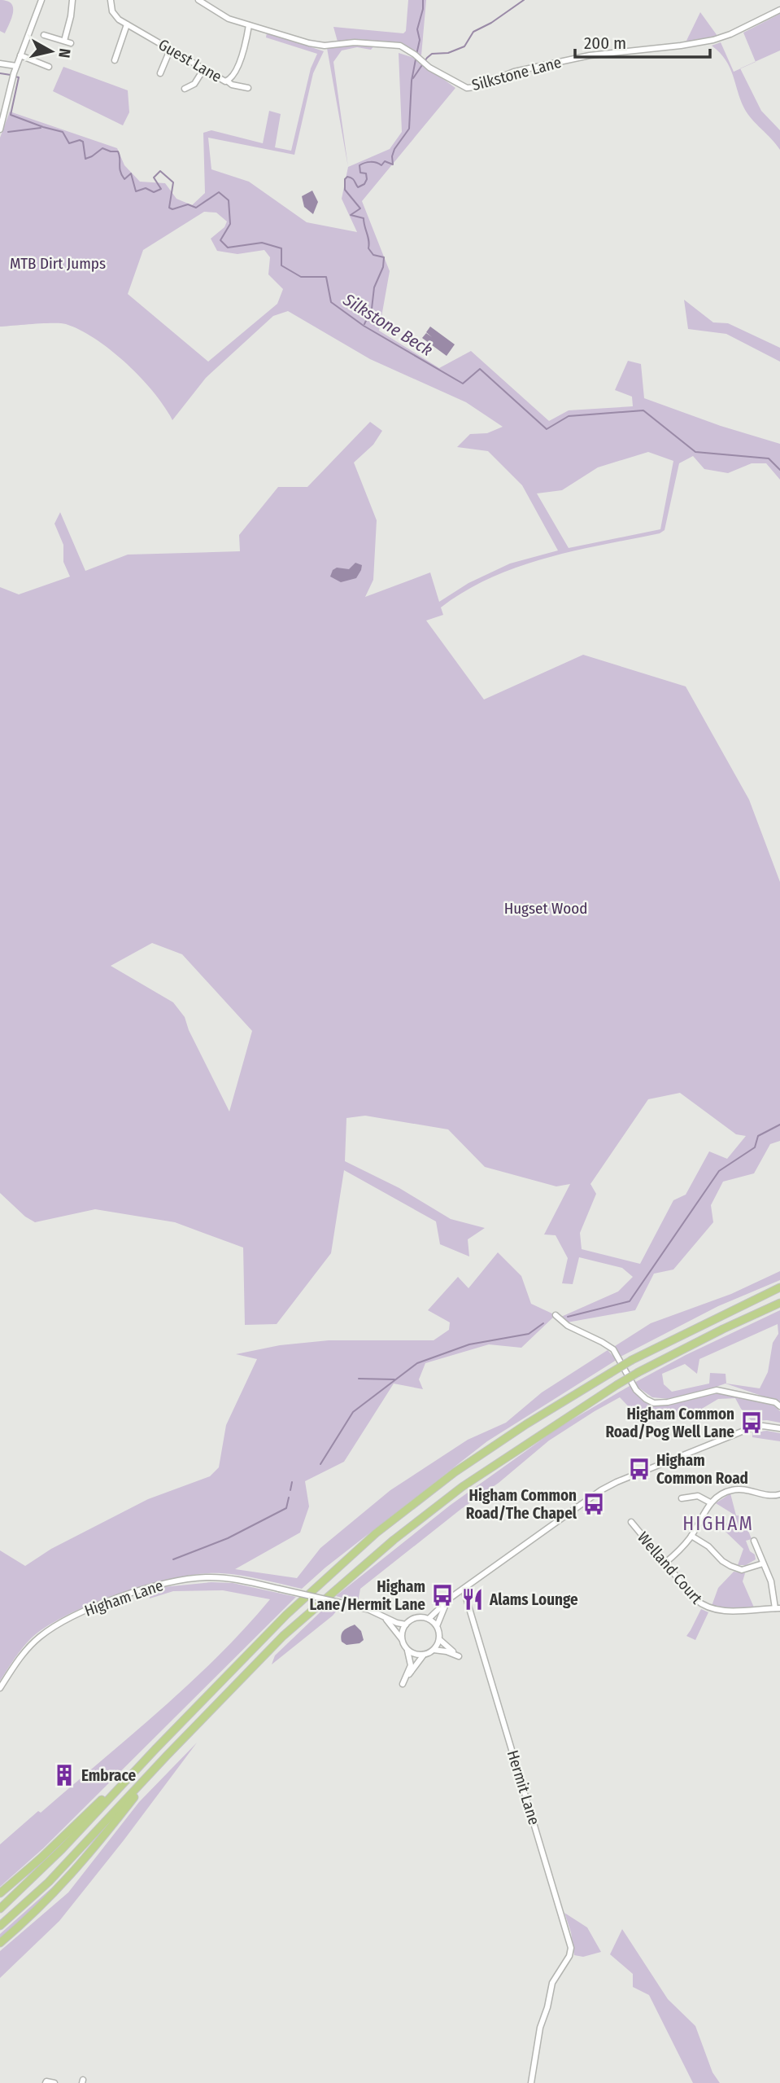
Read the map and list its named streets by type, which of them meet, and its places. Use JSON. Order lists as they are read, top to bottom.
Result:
{
  "streets": {
    "street": [
      "Guest Lane",
      "Silkstone Lane",
      "Welland Court",
      "Higham Lane",
      "Hermit Lane"
    ]
  },
  "crossings": [
    ["Guest Lane", "Silkstone Lane"]
  ],
  "districts": ["HIGHAM"],
  "water": ["Silkstone Beck"],
  "parks": ["MTB Dirt Jumps", "Hugset Wood"],
  "places": {
    "bus stop": [
      "Higham Common Road/Pog Well Lane",
      "Higham Common Road",
      "Higham Common Road/The Chapel",
      "Higham Lane/Hermit Lane"
    ],
    "restaurant": ["Alams Lounge"],
    "building": ["Embrace"]
  },
  "scale_bar": "200 m",
  "north": "right"
}
